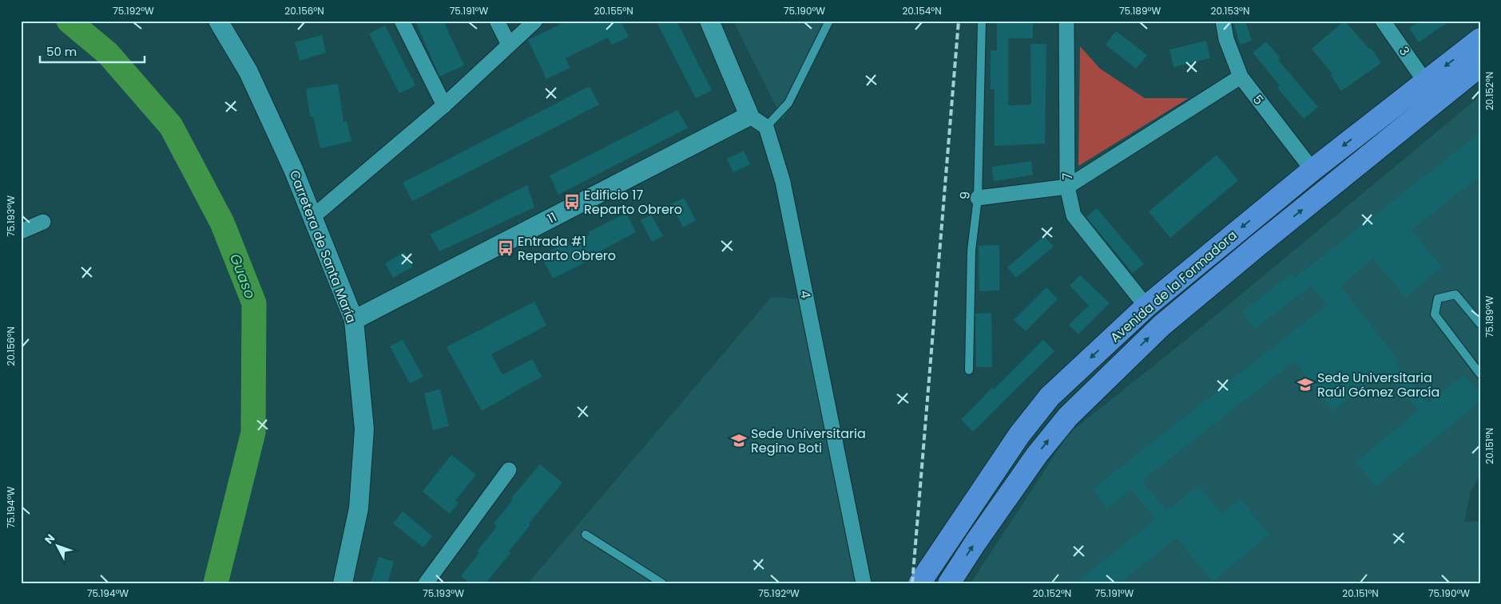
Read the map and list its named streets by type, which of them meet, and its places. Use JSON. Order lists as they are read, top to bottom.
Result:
{
  "streets": {
    "main road": ["Avenida de la Formadora"],
    "street": [
      "3",
      "5",
      "7",
      "11",
      "Carretera de Santa María",
      "4"
    ],
    "lane": ["9"]
  },
  "crossings": [
    ["3", "Avenida de la Formadora"],
    ["5", "Avenida de la Formadora"],
    ["7", "Avenida de la Formadora"],
    ["11", "Carretera de Santa María"]
  ],
  "water": ["Guaso"],
  "places": {
    "bus stop": ["Edificio 17 Reparto Obrero", "Entrada #1 Reparto Obrero"],
    "school or university": ["Sede Universitaria Raúl Gómez García", "Sede Universitaria Regino Boti"]
  },
  "scale_bar": "50 m",
  "north": "top left",
  "coordinates": [
    "75.192°W",
    "20.156°N",
    "75.191°W",
    "20.155°N",
    "75.190°W",
    "20.154°N",
    "75.189°W",
    "20.153°N",
    "20.152°N",
    "75.193°W",
    "20.151°N",
    "75.194°W"
  ]
}
